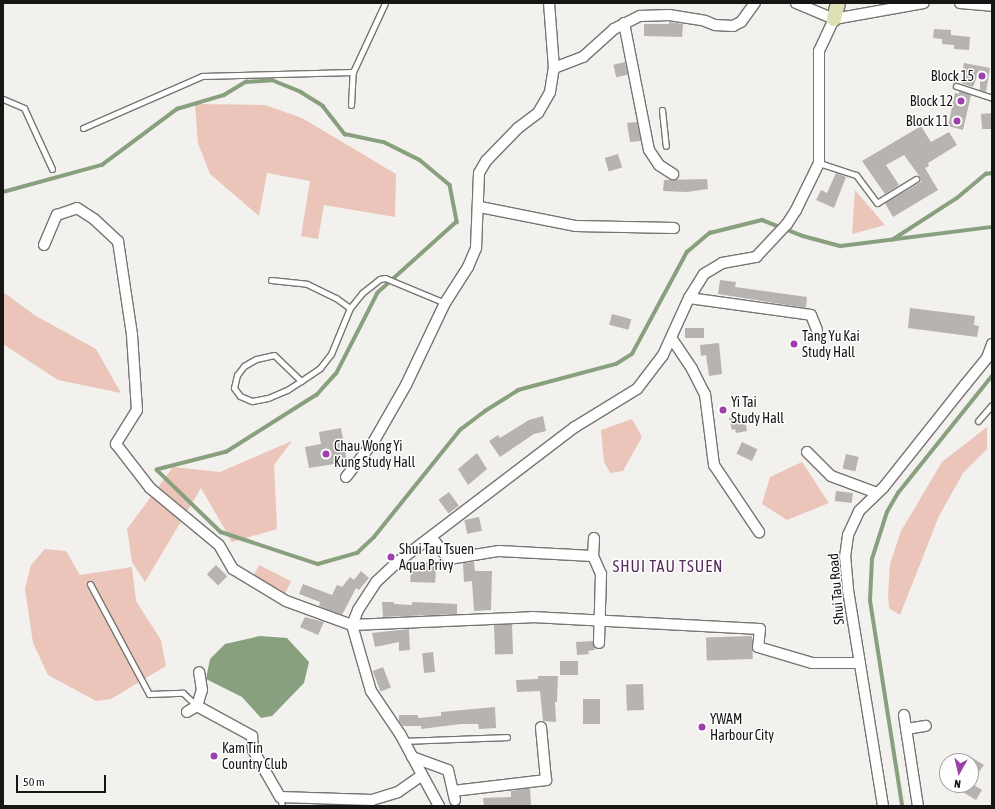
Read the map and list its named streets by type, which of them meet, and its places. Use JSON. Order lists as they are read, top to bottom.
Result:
{
  "streets": {
    "street": ["Shui Tau Road"]
  },
  "districts": ["SHUI TAU TSUEN"],
  "places": [
    "Block 15",
    "Block 12",
    "Block 11",
    "Tang Yu Kai Study Hall",
    "Yi Tai Study Hall",
    "Chau Wong Yi Kung Study Hall",
    "Shui Tau Tsuen Aqua Privy",
    "YWAM Harbour City",
    "Kam Tin Country Club"
  ],
  "scale_bar": "50 m",
  "north": "bottom"
}
